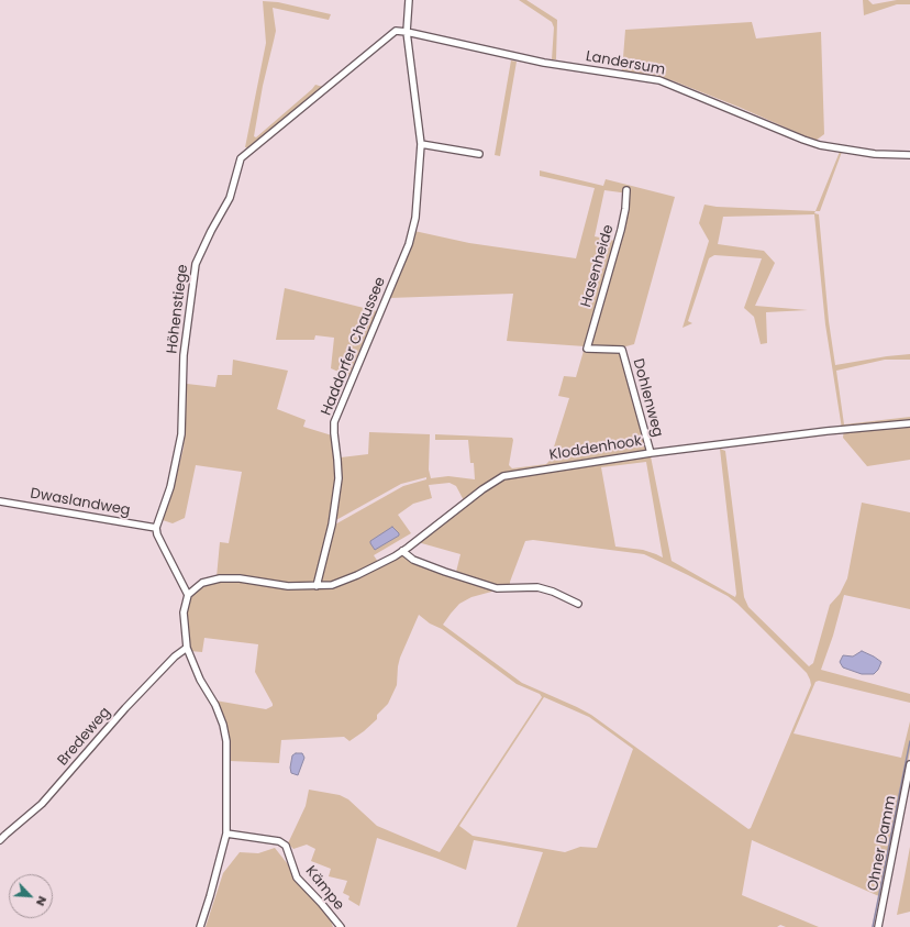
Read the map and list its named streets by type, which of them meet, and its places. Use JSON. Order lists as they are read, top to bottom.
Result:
{
  "streets": {
    "street": [
      "Landersum",
      "Hasenheide",
      "Höhenstiege",
      "Haddorfer Chaussee",
      "Dohlenweg",
      "Kloddenhook",
      "Dwaslandweg",
      "Bredeweg",
      "Ohner Damm",
      "Kämpe"
    ]
  },
  "crossings": [
    ["Landersum", "Höhenstiege"],
    ["Hasenheide", "Dohlenweg"],
    ["Höhenstiege", "Dwaslandweg"],
    ["Haddorfer Chaussee", "Kloddenhook"],
    ["Dohlenweg", "Kloddenhook"]
  ],
  "north": "bottom right"
}
